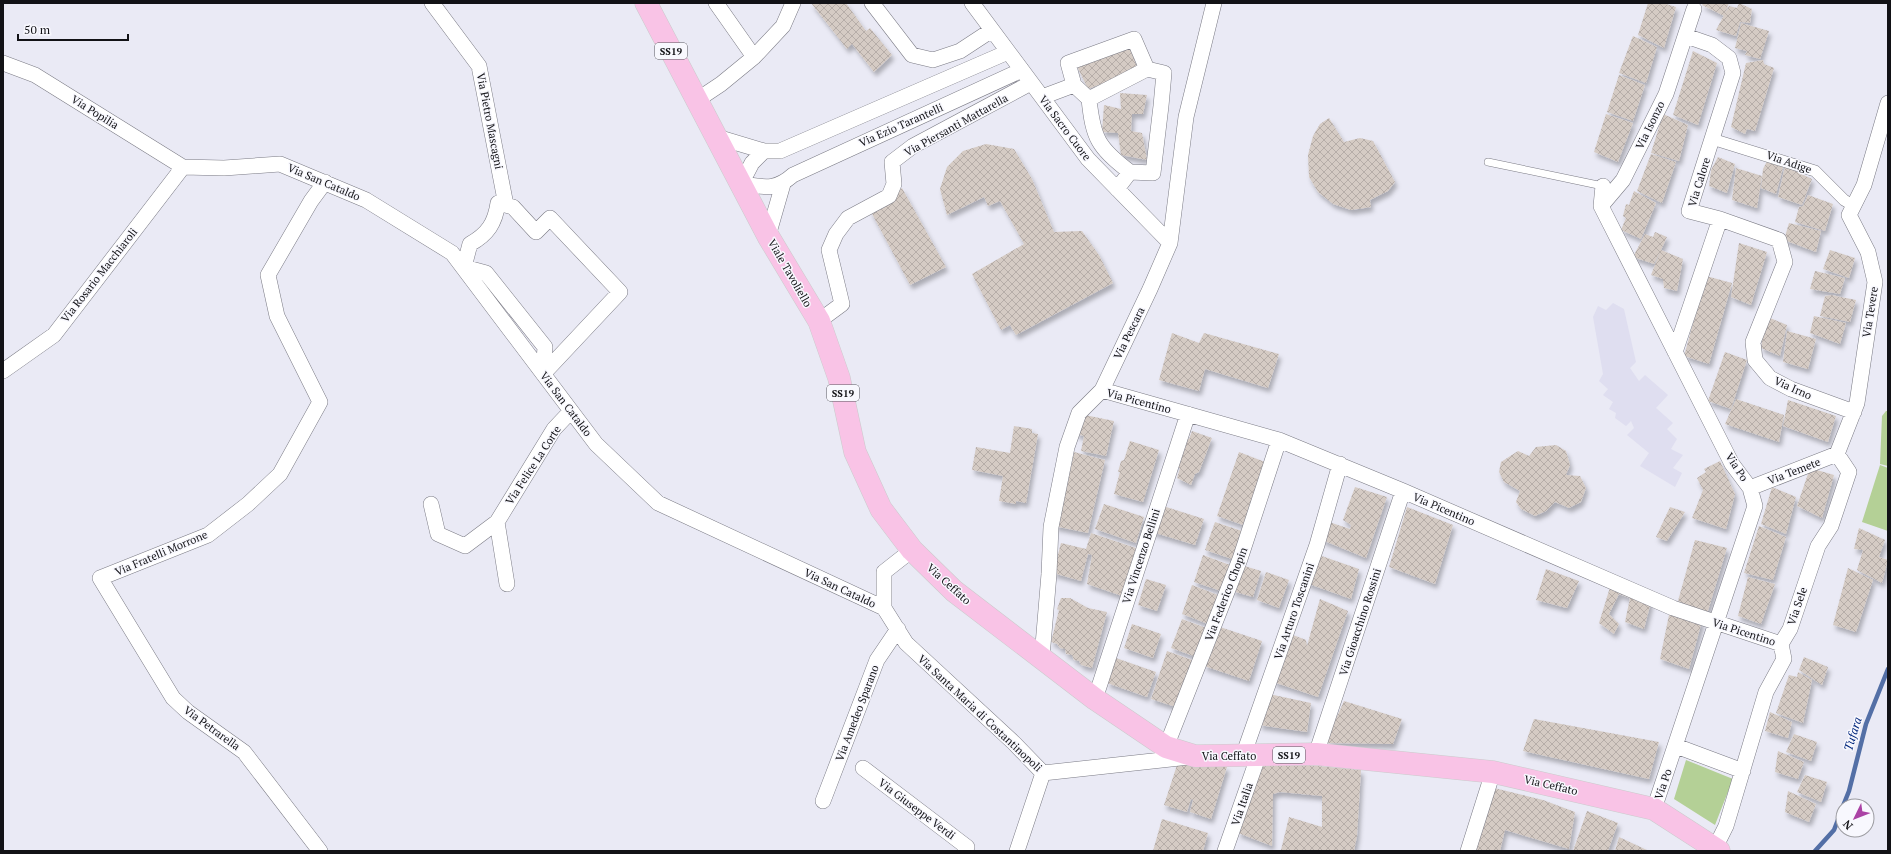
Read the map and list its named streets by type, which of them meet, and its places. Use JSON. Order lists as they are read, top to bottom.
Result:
{
  "streets": {
    "main road": ["SS19", "Viale Tavoliello", "Via Ceffato"],
    "street": [
      "Via Popilia",
      "Via Pietro Mascagni",
      "Via Ezio Tarantelli",
      "Via Piersanti Mattarella",
      "Via Isonzo",
      "Via Sacro Cuore",
      "Via Adige",
      "Via San Cataldo",
      "Via Calore",
      "Via Rosario Macchiaroli",
      "Via Tevere",
      "Via Pescara",
      "Via Irno",
      "Via Picentino",
      "Via Felice La Corte",
      "Via Po",
      "Via Temete",
      "Via Fratelli Morrone",
      "Via Vincenzo Bellini",
      "Via Federico Chopin",
      "Via Sele",
      "Via Arturo Toscanini",
      "Via Gioacchino Rossini",
      "Via Amedeo Sparano",
      "Via Santa Maria di Costantinopoli",
      "Via Petrarella",
      "Via Italia",
      "Via Giuseppe Verdi"
    ]
  },
  "crossings": [
    ["Via Popilia", "Via San Cataldo"],
    ["Via Popilia", "Via Rosario Macchiaroli"],
    ["Via Ezio Tarantelli", "Via Sacro Cuore"],
    ["Via Ezio Tarantelli", "Viale Tavoliello"],
    ["Via Piersanti Mattarella", "Via Sacro Cuore"],
    ["Via Piersanti Mattarella", "Viale Tavoliello"],
    ["Via Isonzo", "Via Calore"],
    ["Via Isonzo", "Via Po"],
    ["Via Sacro Cuore", "Via Pescara"],
    ["Via Adige", "Via Calore"],
    ["Via Adige", "Via Tevere"],
    ["Via San Cataldo", "Via Rosario Macchiaroli"],
    ["Via San Cataldo", "Via Felice La Corte"],
    ["Via San Cataldo", "Via Fratelli Morrone"],
    ["Via San Cataldo", "Via Santa Maria di Costantinopoli"],
    ["Via Calore", "Via Irno"],
    ["Viale Tavoliello", "Via Ceffato"],
    ["Via Tevere", "Via Irno"],
    ["Via Pescara", "Via Picentino"],
    ["Via Pescara", "Via Ceffato"],
    ["Via Picentino", "Via Po"],
    ["Via Picentino", "Via Vincenzo Bellini"],
    ["Via Picentino", "Via Federico Chopin"],
    ["Via Picentino", "Via Sele"],
    ["Via Picentino", "Via Arturo Toscanini"],
    ["Via Picentino", "Via Gioacchino Rossini"],
    ["Via Po", "Via Temete"],
    ["Via Po", "Via Ceffato"],
    ["Via Temete", "Via Sele"],
    ["Via Fratelli Morrone", "Via Petrarella"],
    ["Via Vincenzo Bellini", "Via Ceffato"],
    ["Via Ceffato", "Via Federico Chopin"],
    ["Via Ceffato", "Via Arturo Toscanini"],
    ["Via Ceffato", "Via Gioacchino Rossini"],
    ["Via Ceffato", "Via Santa Maria di Costantinopoli"],
    ["Via Ceffato", "Via Italia"],
    ["Via Arturo Toscanini", "Via Italia"],
    ["Via Amedeo Sparano", "Via Santa Maria di Costantinopoli"]
  ],
  "water": ["Tufara"],
  "scale_bar": "50 m",
  "north": "bottom left"
}
